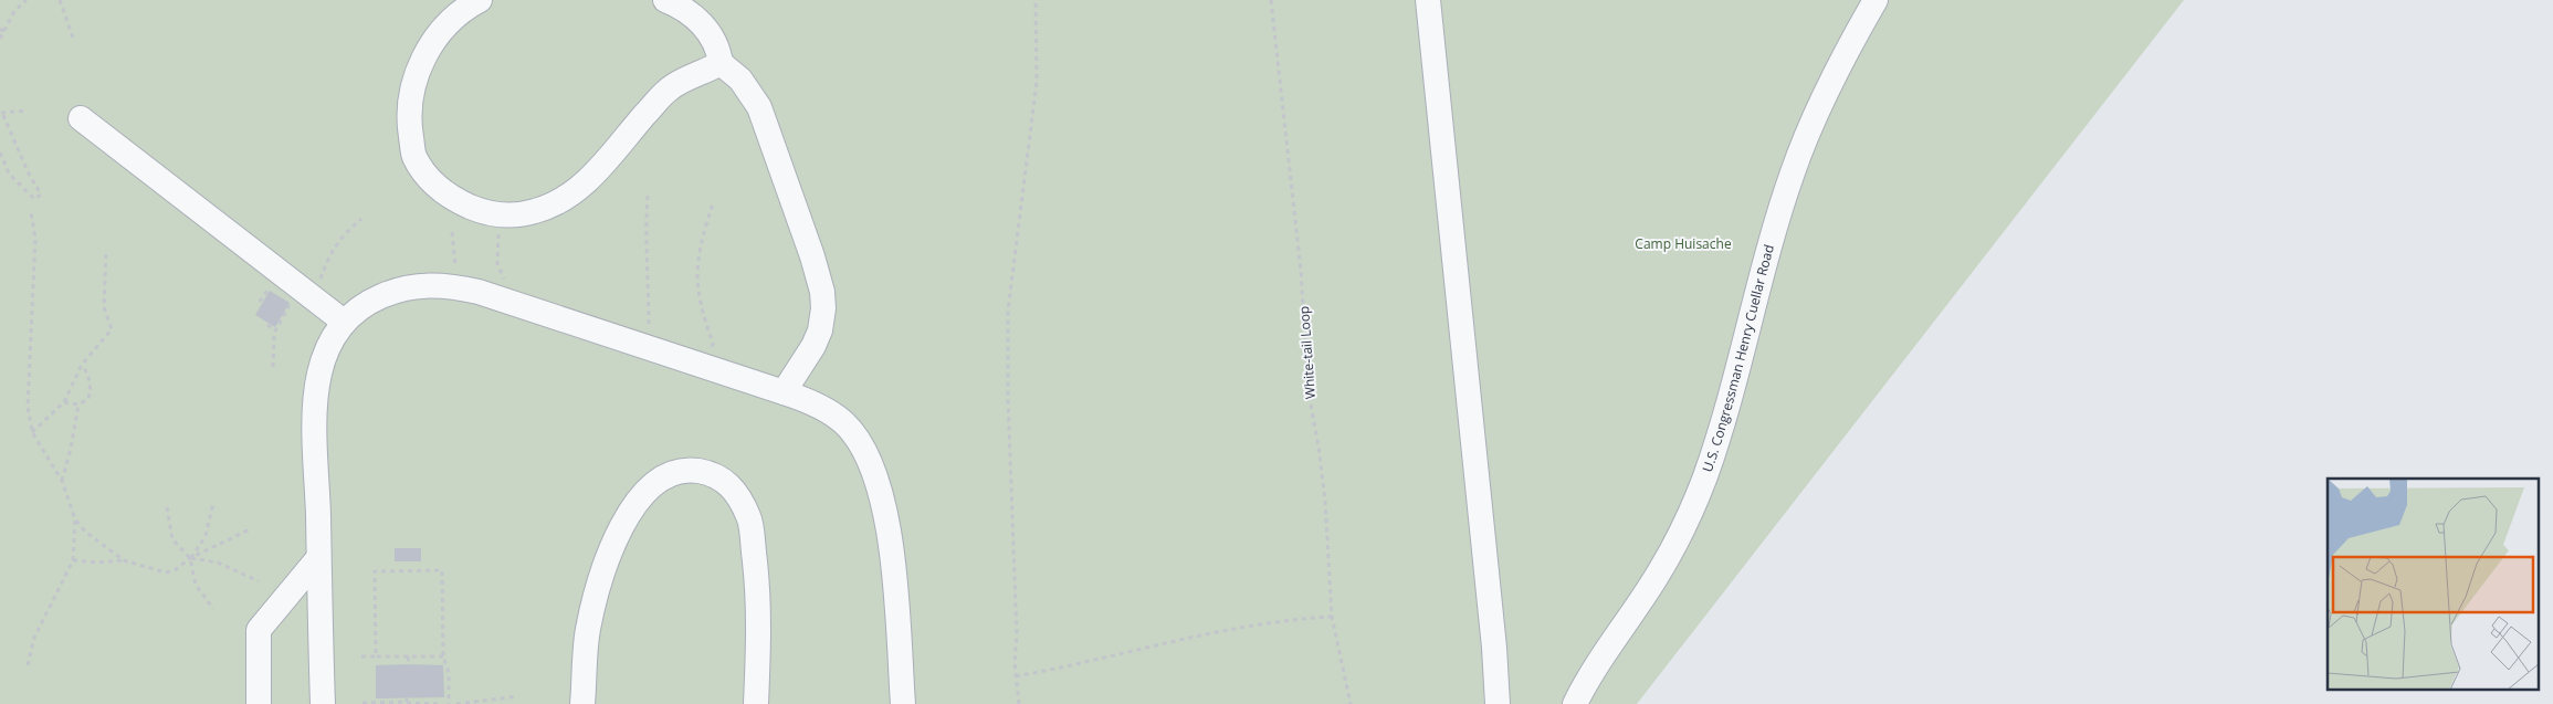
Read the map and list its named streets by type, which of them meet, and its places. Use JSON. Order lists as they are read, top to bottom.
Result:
{
  "streets": {
    "street": ["U.S. Congressman Henry Cuellar Road"],
    "path": ["White-tail Loop"]
  },
  "parks": ["Camp Huisache"]
}
